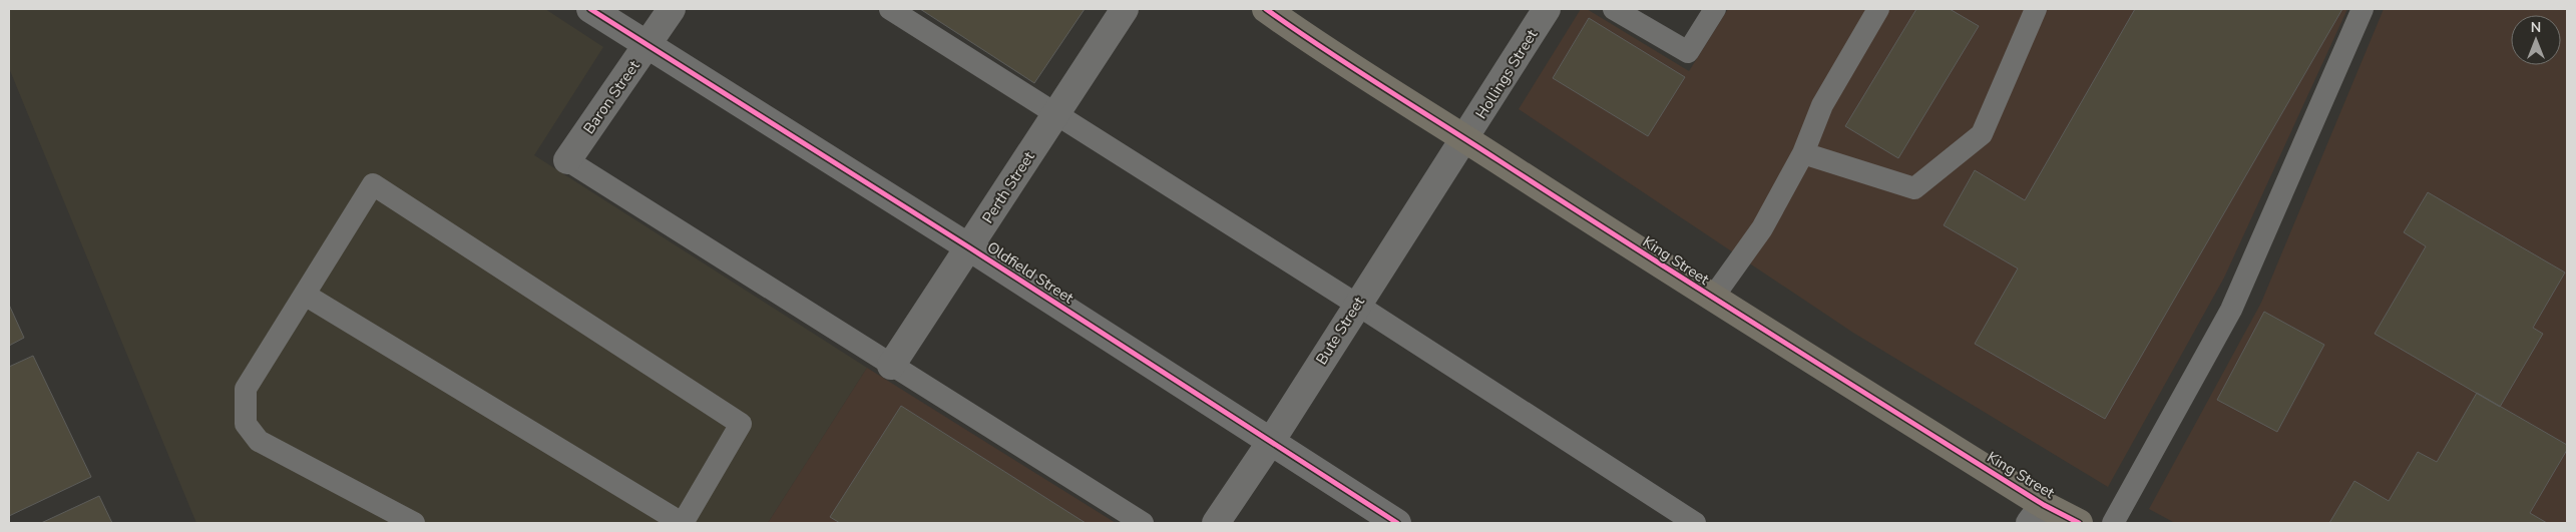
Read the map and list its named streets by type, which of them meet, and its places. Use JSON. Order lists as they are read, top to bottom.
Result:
{
  "streets": {
    "main road": ["King Street"],
    "street": [
      "Hollings Street",
      "Baron Street",
      "Perth Street",
      "Oldfield Street",
      "Bute Street"
    ]
  },
  "crossings": [
    ["Hollings Street", "King Street"],
    ["Hollings Street", "Bute Street"],
    ["Baron Street", "Oldfield Street"],
    ["Perth Street", "Oldfield Street"],
    ["King Street", "Bute Street"],
    ["Oldfield Street", "Bute Street"]
  ],
  "north": "top"
}
